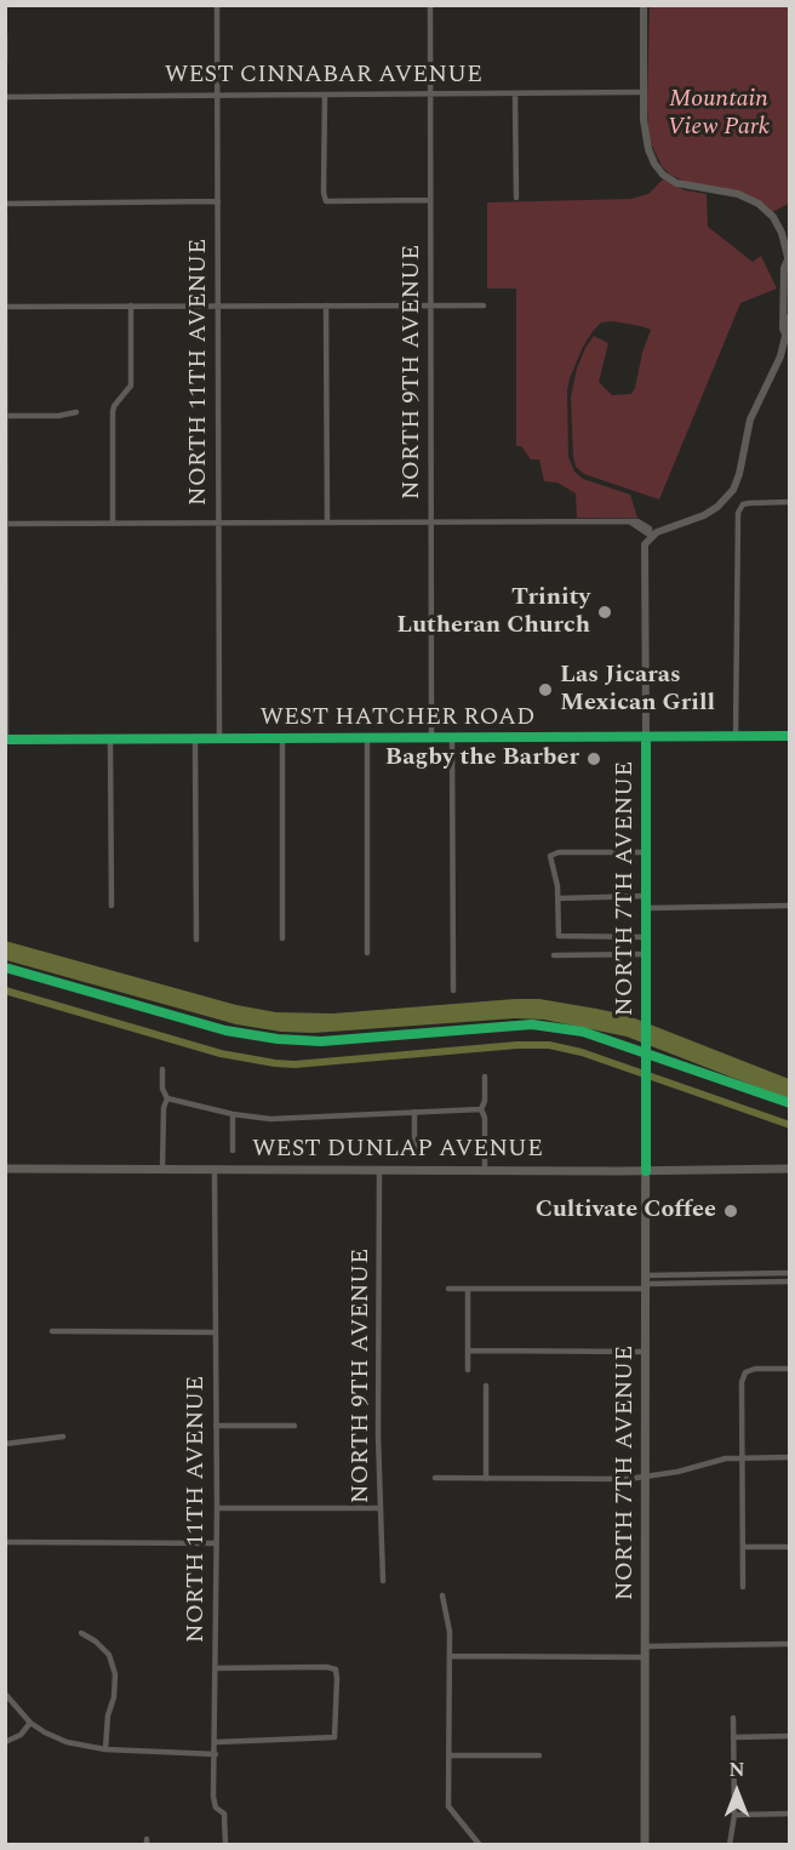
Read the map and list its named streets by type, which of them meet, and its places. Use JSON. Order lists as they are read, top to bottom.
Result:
{
  "streets": {
    "main road": ["NORTH 7TH AVENUE", "WEST DUNLAP AVENUE"],
    "street": [
      "WEST CINNABAR AVENUE",
      "NORTH 11TH AVENUE",
      "NORTH 9TH AVENUE",
      "WEST HATCHER ROAD"
    ]
  },
  "crossings": [
    ["WEST CINNABAR AVENUE", "NORTH 11TH AVENUE"],
    ["WEST CINNABAR AVENUE", "NORTH 9TH AVENUE"],
    ["NORTH 11TH AVENUE", "WEST HATCHER ROAD"],
    ["NORTH 11TH AVENUE", "WEST DUNLAP AVENUE"],
    ["NORTH 9TH AVENUE", "WEST HATCHER ROAD"],
    ["NORTH 9TH AVENUE", "WEST DUNLAP AVENUE"],
    ["WEST HATCHER ROAD", "NORTH 7TH AVENUE"],
    ["NORTH 7TH AVENUE", "WEST DUNLAP AVENUE"]
  ],
  "parks": ["Mountain View Park"],
  "places": [
    "Trinity Lutheran Church",
    "Las Jicaras Mexican Grill",
    "Bagby the Barber",
    "Cultivate Coffee"
  ],
  "north": "top"
}
